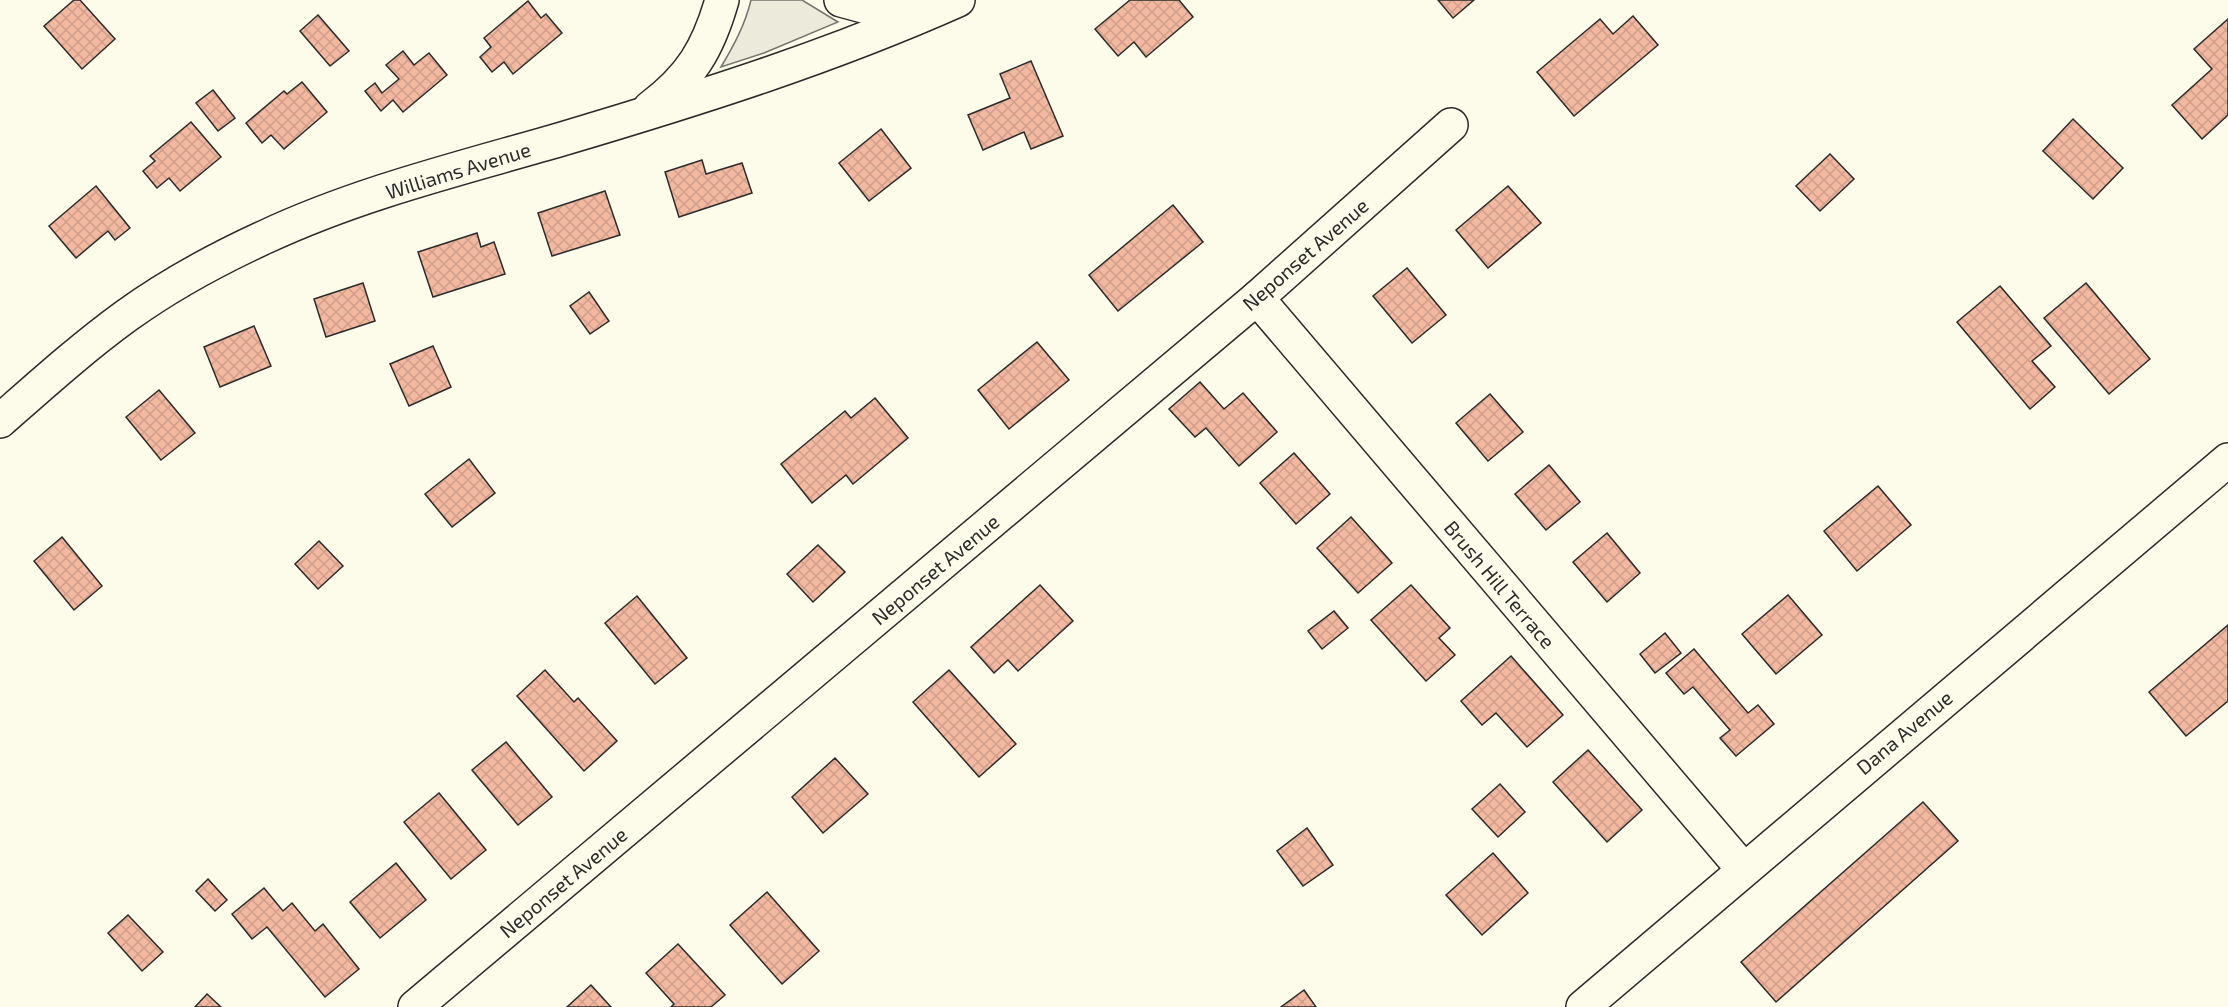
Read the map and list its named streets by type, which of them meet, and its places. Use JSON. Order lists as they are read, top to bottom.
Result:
{
  "streets": {
    "street": [
      "Williams Avenue",
      "Neponset Avenue",
      "Brush Hill Terrace",
      "Dana Avenue"
    ]
  },
  "crossings": [
    ["Neponset Avenue", "Brush Hill Terrace"],
    ["Brush Hill Terrace", "Dana Avenue"]
  ]
}
